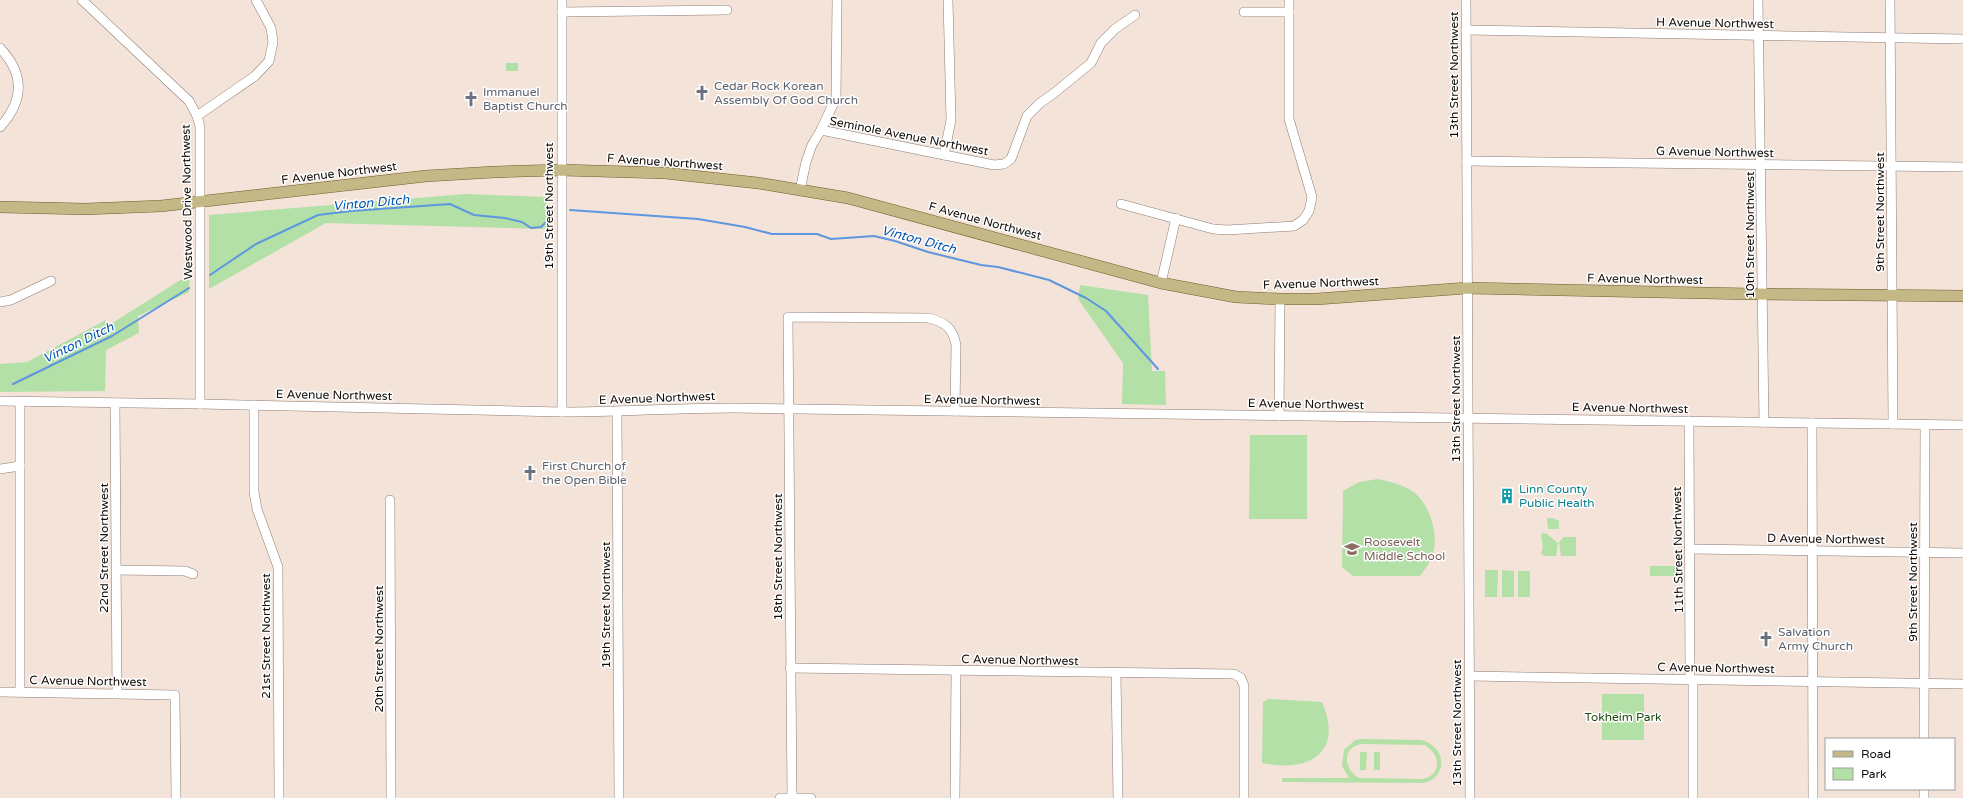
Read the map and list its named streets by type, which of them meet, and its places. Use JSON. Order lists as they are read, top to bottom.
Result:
{
  "streets": {
    "main road": ["F Avenue Northwest"],
    "street": [
      "H Avenue Northwest",
      "13th Street Northwest",
      "Seminole Avenue Northwest",
      "G Avenue Northwest",
      "Westwood Drive Northwest",
      "19th Street Northwest",
      "9th Street Northwest",
      "10th Street Northwest",
      "E Avenue Northwest",
      "D Avenue Northwest",
      "22nd Street Northwest",
      "11th Street Northwest",
      "18th Street Northwest",
      "21st Street Northwest",
      "20th Street Northwest",
      "C Avenue Northwest"
    ]
  },
  "crossings": [
    ["H Avenue Northwest", "13th Street Northwest"],
    ["H Avenue Northwest", "9th Street Northwest"],
    ["H Avenue Northwest", "10th Street Northwest"],
    ["13th Street Northwest", "G Avenue Northwest"],
    ["13th Street Northwest", "F Avenue Northwest"],
    ["13th Street Northwest", "E Avenue Northwest"],
    ["13th Street Northwest", "C Avenue Northwest"],
    ["G Avenue Northwest", "9th Street Northwest"],
    ["G Avenue Northwest", "10th Street Northwest"],
    ["F Avenue Northwest", "Westwood Drive Northwest"],
    ["F Avenue Northwest", "19th Street Northwest"],
    ["F Avenue Northwest", "9th Street Northwest"],
    ["F Avenue Northwest", "10th Street Northwest"],
    ["Westwood Drive Northwest", "E Avenue Northwest"],
    ["19th Street Northwest", "E Avenue Northwest"],
    ["9th Street Northwest", "E Avenue Northwest"],
    ["9th Street Northwest", "D Avenue Northwest"],
    ["9th Street Northwest", "C Avenue Northwest"],
    ["10th Street Northwest", "E Avenue Northwest"],
    ["E Avenue Northwest", "22nd Street Northwest"],
    ["E Avenue Northwest", "11th Street Northwest"],
    ["E Avenue Northwest", "18th Street Northwest"],
    ["E Avenue Northwest", "21st Street Northwest"],
    ["D Avenue Northwest", "11th Street Northwest"],
    ["22nd Street Northwest", "C Avenue Northwest"],
    ["11th Street Northwest", "C Avenue Northwest"],
    ["18th Street Northwest", "C Avenue Northwest"]
  ],
  "water": ["Vinton Ditch"],
  "parks": ["Tokheim Park"],
  "places": {
    "church": [
      "Cedar Rock Korean Assembly Of God Church",
      "Immanuel Baptist Church",
      "First Church of the Open Bible",
      "Salvation Army Church"
    ],
    "building": ["Linn County Public Health"],
    "school or university": ["Roosevelt Middle School"]
  },
  "legend": ["Road", "Park"]
}
